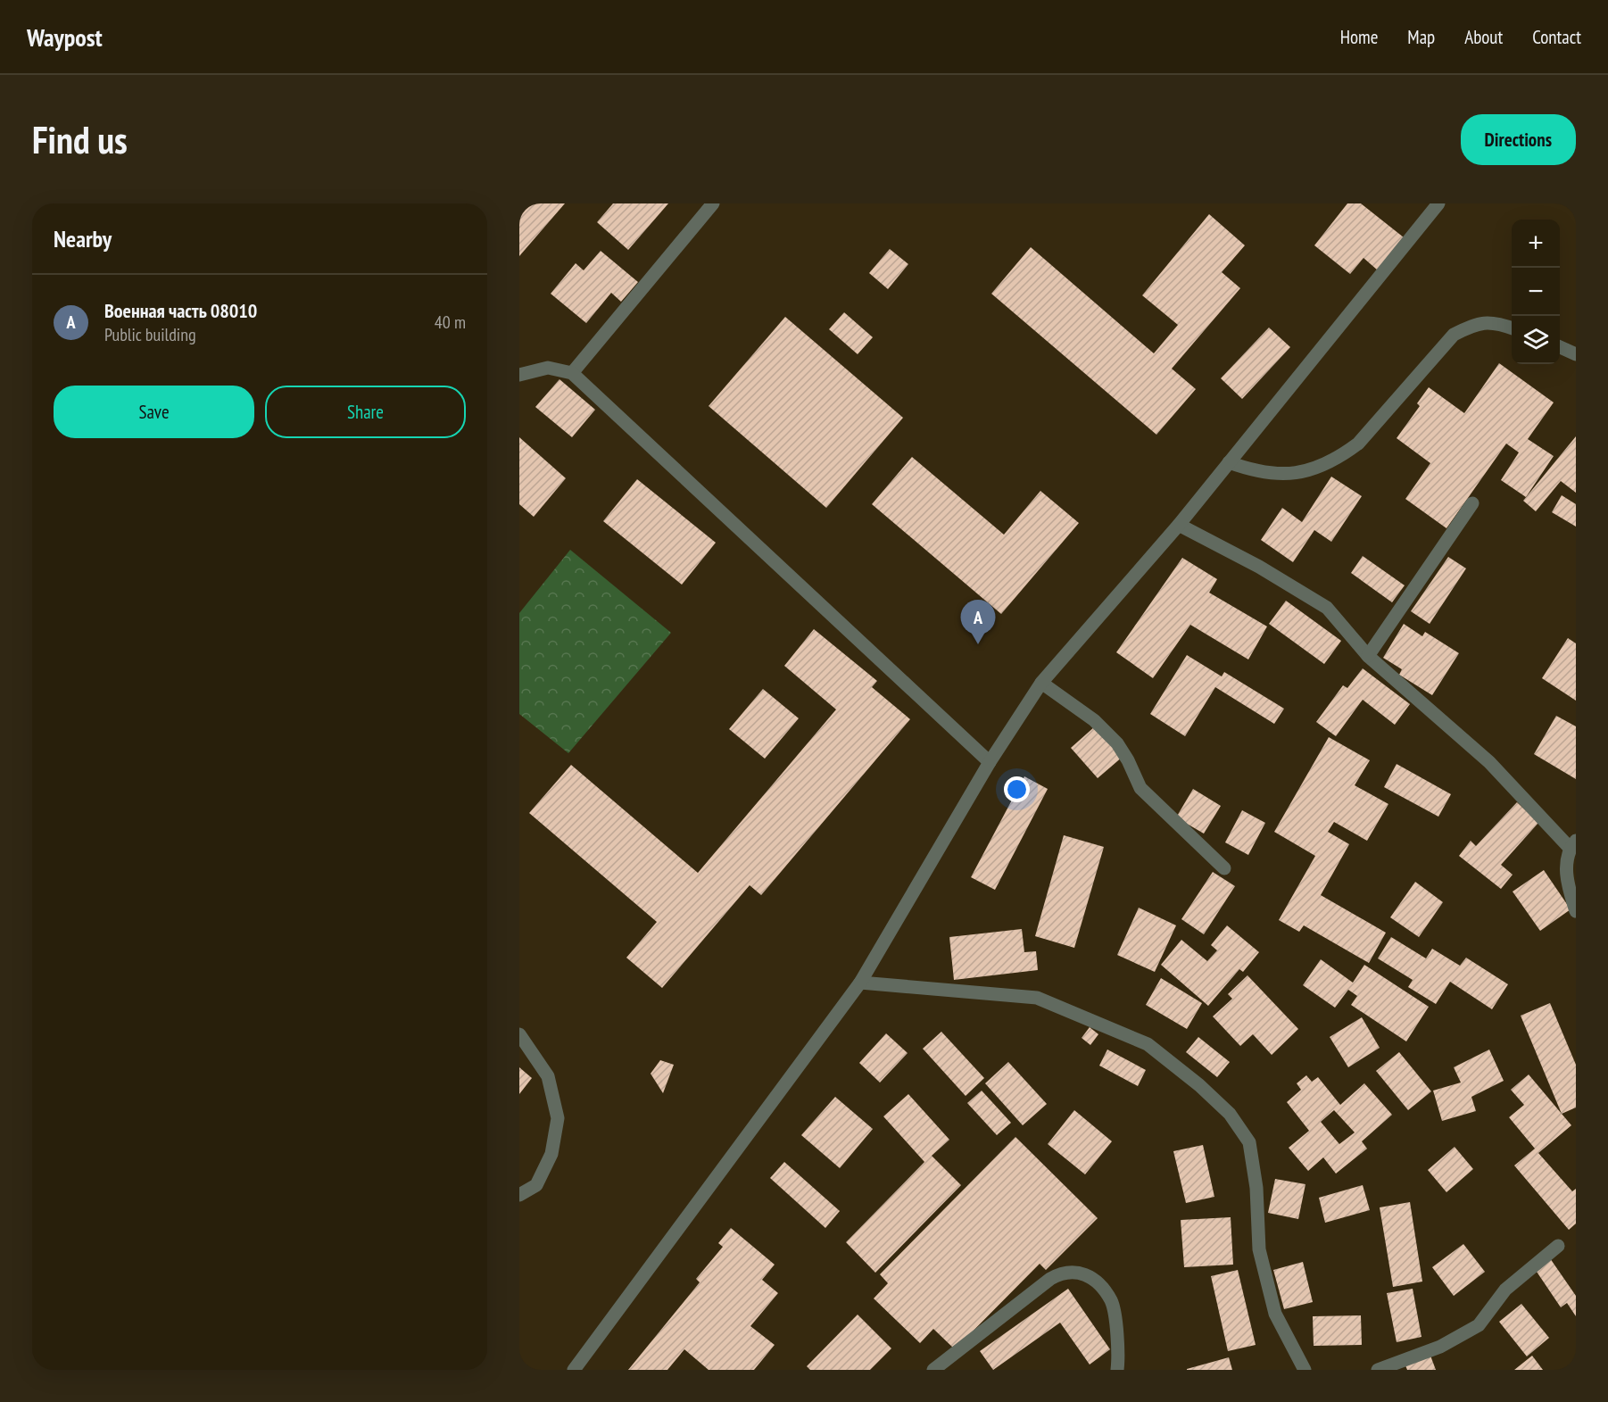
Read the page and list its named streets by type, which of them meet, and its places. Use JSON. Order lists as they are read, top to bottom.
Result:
{
  "page": {
    "header": "Waypost",
    "nav": [
      "Home",
      "Map",
      "About",
      "Contact"
    ],
    "buttons": [
      "Directions",
      ["Save", "Share"]
    ],
    "title": "Find us",
    "heading": "Nearby",
    "map_buttons": ["+", "−"],
    "list": [
      {
        "mark": "A",
        "name": "Военная часть 08010",
        "note": "Public building",
        "value": "40 m"
      }
    ],
    "pins": "A"
  }
}
